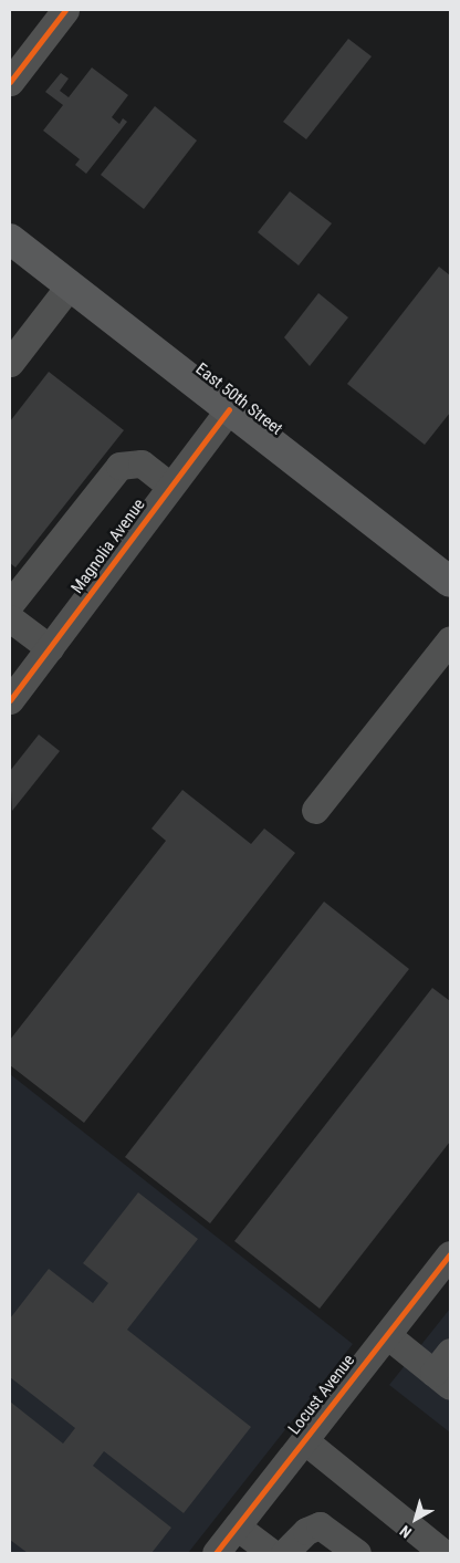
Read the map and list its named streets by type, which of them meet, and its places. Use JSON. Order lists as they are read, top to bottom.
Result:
{
  "streets": {
    "main road": ["East 50th Street"],
    "street": ["Magnolia Avenue", "Locust Avenue"]
  },
  "crossings": [
    ["East 50th Street", "Magnolia Avenue"]
  ],
  "north": "bottom left"
}
